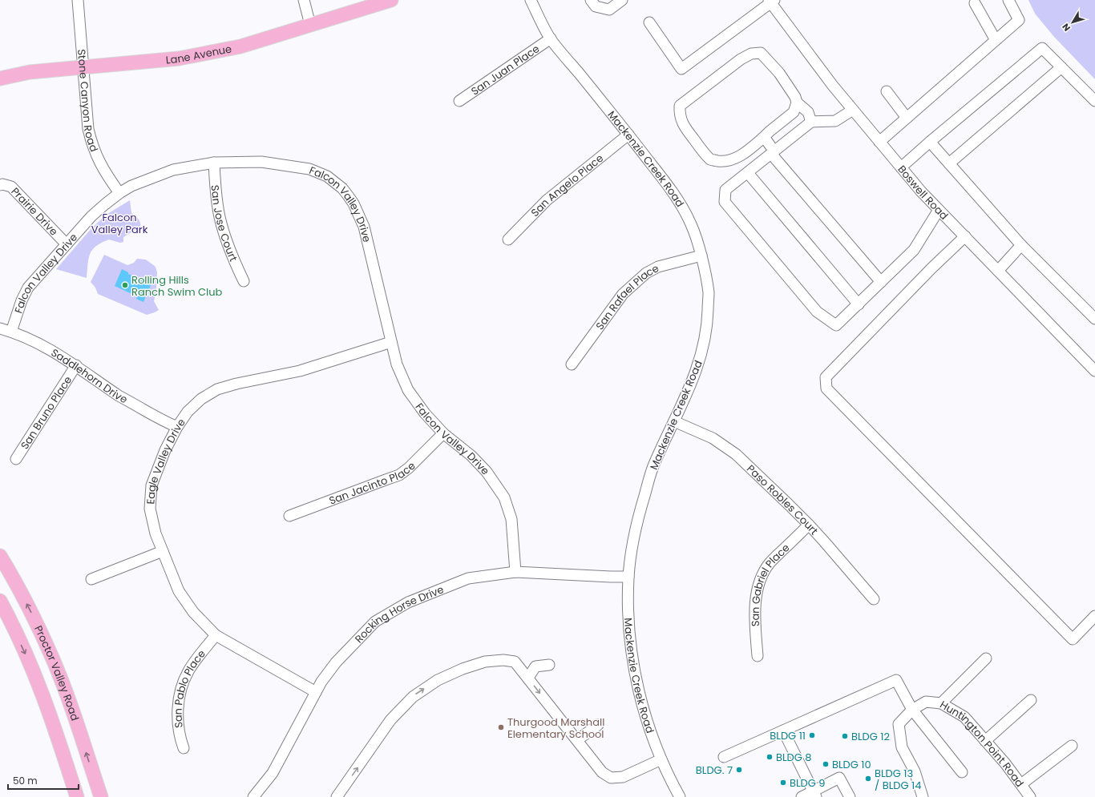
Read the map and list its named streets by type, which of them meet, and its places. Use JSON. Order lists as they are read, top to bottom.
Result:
{
  "streets": {
    "main road": ["Lane Avenue", "Proctor Valley Road"],
    "street": [
      "San Juan Place",
      "Stone Canyon Road",
      "Mackenzie Creek Road",
      "San Angelo Place",
      "Boswell Road",
      "Falcon Valley Drive",
      "Prairie Drive",
      "San Jose Court",
      "San Rafael Place",
      "Saddlehorn Drive",
      "San Bruno Place",
      "Eagle Valley Drive",
      "San Jacinto Place",
      "Paso Robles Court",
      "San Gabriel Place",
      "Rocking Horse Drive",
      "San Pablo Place",
      "Huntington Point Road"
    ]
  },
  "crossings": [
    ["Lane Avenue", "Stone Canyon Road"],
    ["San Juan Place", "Mackenzie Creek Road"],
    ["Stone Canyon Road", "Falcon Valley Drive"],
    ["Mackenzie Creek Road", "San Angelo Place"],
    ["Mackenzie Creek Road", "San Rafael Place"],
    ["Mackenzie Creek Road", "Paso Robles Court"],
    ["Mackenzie Creek Road", "Rocking Horse Drive"],
    ["Falcon Valley Drive", "Prairie Drive"],
    ["Falcon Valley Drive", "San Jose Court"],
    ["Falcon Valley Drive", "Saddlehorn Drive"],
    ["Falcon Valley Drive", "Eagle Valley Drive"],
    ["Falcon Valley Drive", "San Jacinto Place"],
    ["Falcon Valley Drive", "Rocking Horse Drive"],
    ["Saddlehorn Drive", "San Bruno Place"],
    ["Saddlehorn Drive", "Eagle Valley Drive"],
    ["Eagle Valley Drive", "Rocking Horse Drive"],
    ["Eagle Valley Drive", "San Pablo Place"],
    ["Paso Robles Court", "San Gabriel Place"]
  ],
  "parks": ["Falcon Valley Park"],
  "places": [
    "Rolling Hills Ranch Swim Club",
    "Thurgood Marshall Elementary School",
    "BLDG 11",
    "BLDG 12",
    "BLDG 8",
    "BLDG 10",
    "BLDG. 7",
    "BLDG 13 / BLDG 14",
    "BLDG 9"
  ],
  "scale_bar": "50 m",
  "north": "bottom left"
}
